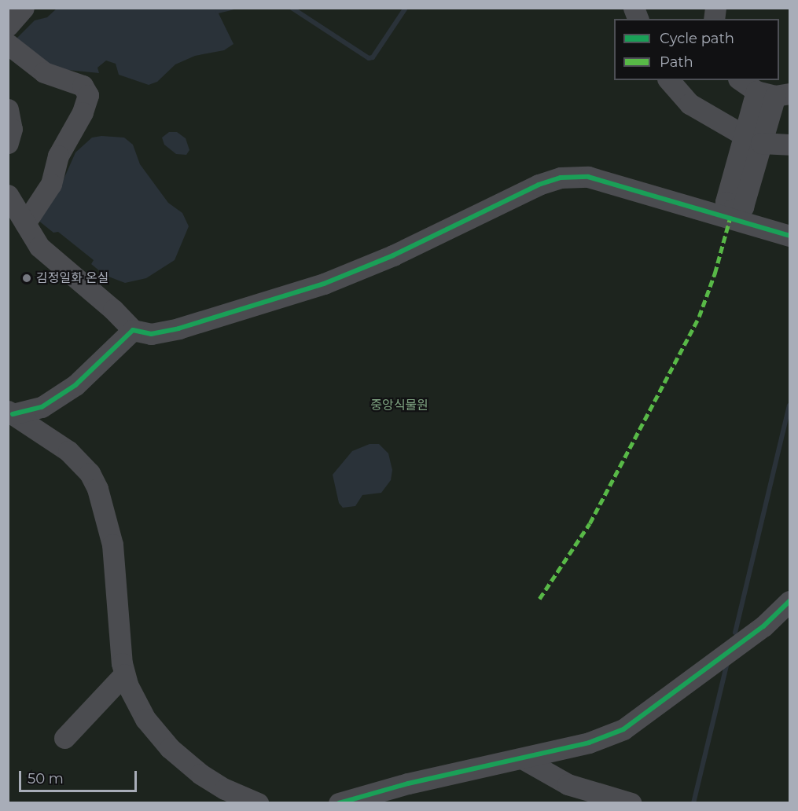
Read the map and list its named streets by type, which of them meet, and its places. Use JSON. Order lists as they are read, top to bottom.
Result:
{
  "parks": ["중앙식물원"],
  "places": ["김정일화 온실"],
  "legend": ["Cycle path", "Path"],
  "scale_bar": "50 m"
}
